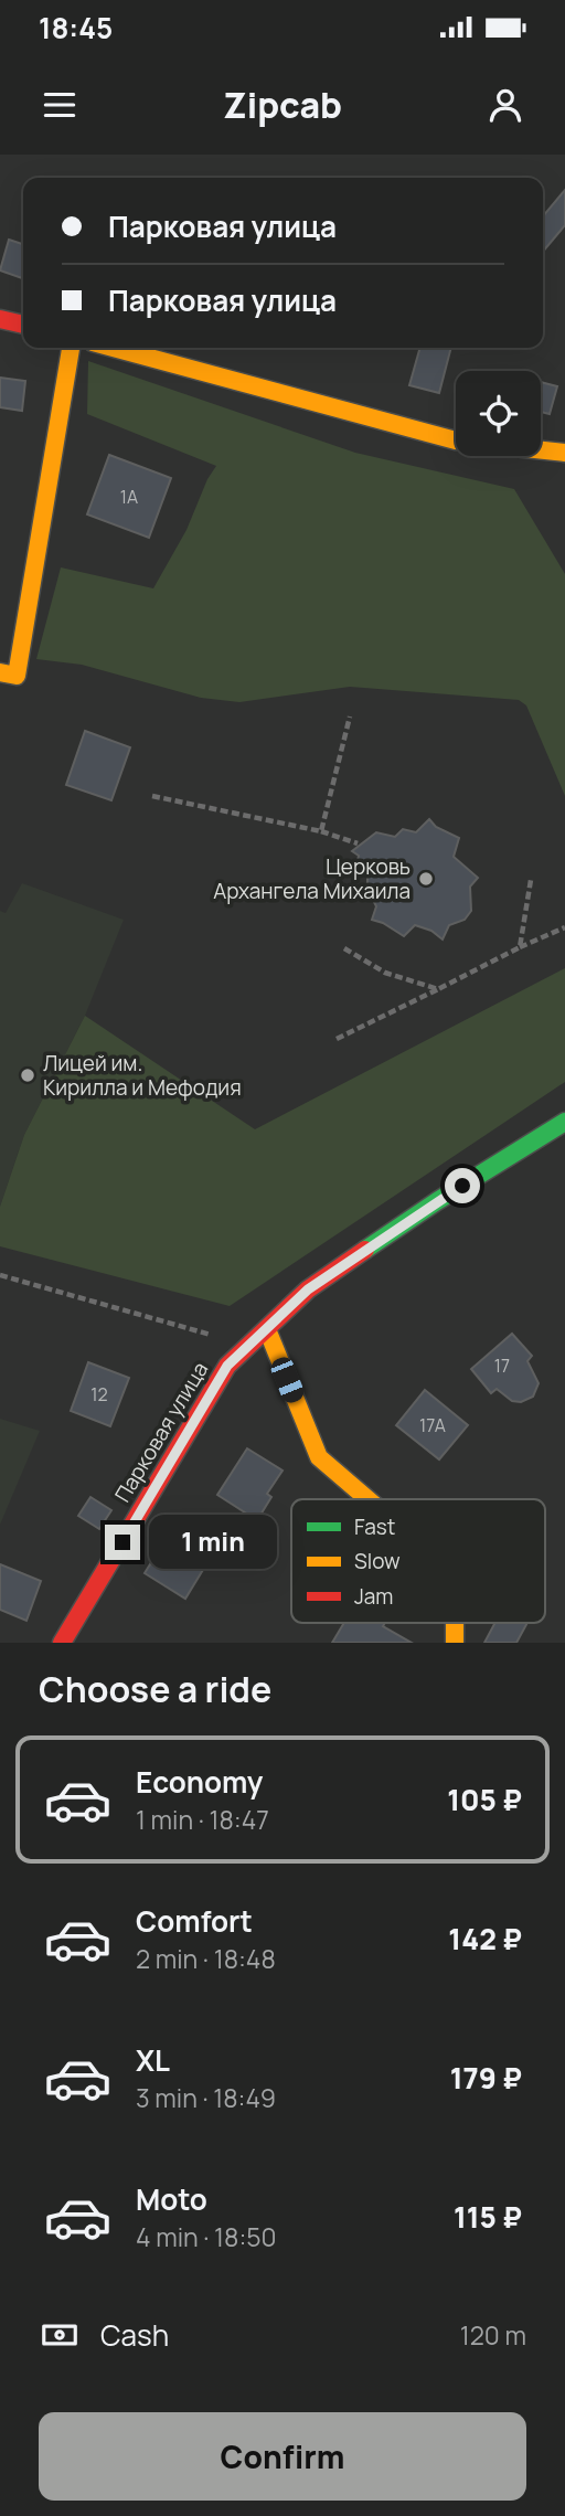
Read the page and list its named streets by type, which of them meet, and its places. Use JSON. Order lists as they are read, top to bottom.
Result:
{
  "streets": {
    "street": ["Парковая улица"]
  },
  "places": ["Церковь Архангела Михаила", "Лицей им. Кирилла и Мефодия"],
  "house_numbers": [
    "1А",
    "17",
    "12",
    "17А"
  ],
  "legend": ["Fast", "Slow", "Jam"],
  "page": {
    "status": "18:45",
    "header": "Zipcab",
    "banner": ["Парковая улица", "Парковая улица"],
    "bubble": "1 min",
    "heading": "Choose a ride",
    "list": [
      {
        "name": "Economy",
        "note": "1 min · 18:47",
        "value": "105 ₽"
      },
      {
        "name": "Comfort",
        "note": "2 min · 18:48",
        "value": "142 ₽"
      },
      {
        "name": "XL",
        "note": "3 min · 18:49",
        "value": "179 ₽"
      },
      {
        "name": "Moto",
        "note": "4 min · 18:50",
        "value": "115 ₽"
      }
    ],
    "pay": ["Cash", "120 m"],
    "buttons": "Confirm"
  }
}
